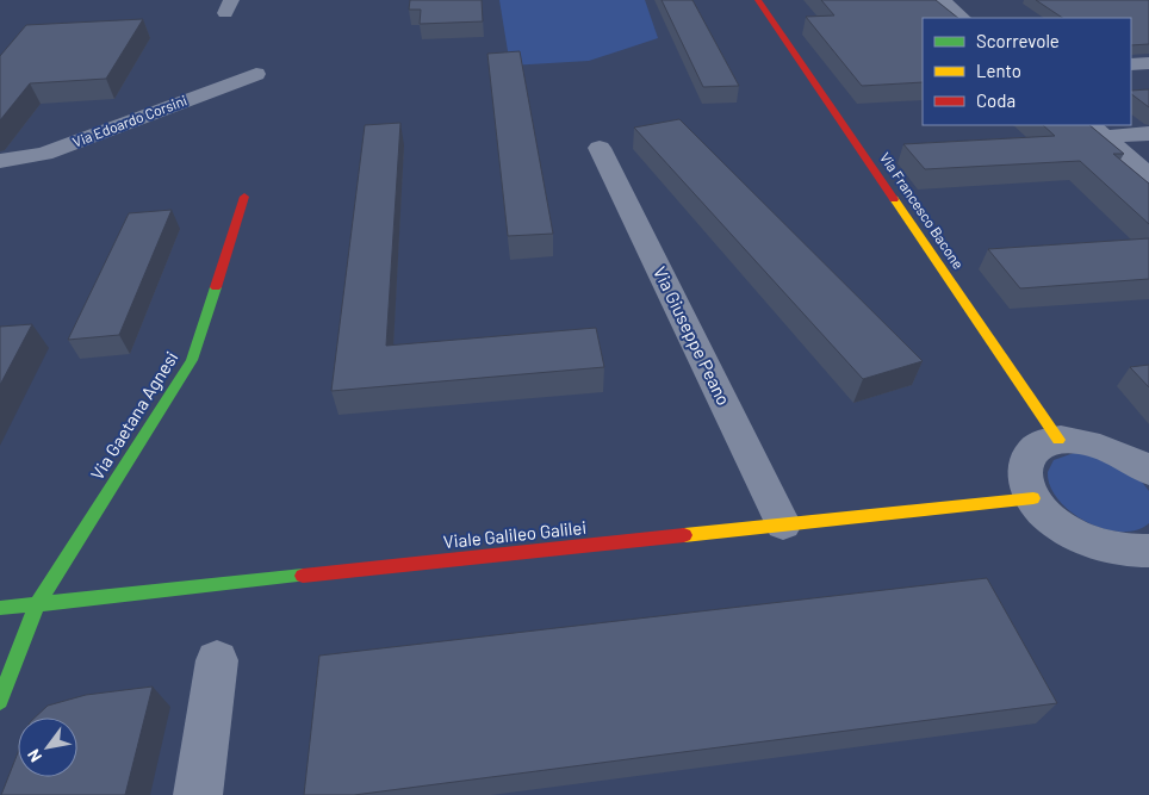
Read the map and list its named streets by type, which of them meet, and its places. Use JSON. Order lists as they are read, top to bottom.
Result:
{
  "streets": {
    "street": [
      "Via Edoardo Corsini",
      "Via Francesco Bacone",
      "Via Giuseppe Peano",
      "Via Gaetana Agnesi",
      "Viale Galileo Galilei"
    ]
  },
  "crossings": [
    ["Via Giuseppe Peano", "Viale Galileo Galilei"],
    ["Via Gaetana Agnesi", "Viale Galileo Galilei"]
  ],
  "legend": ["Scorrevole", "Lento", "Coda"],
  "north": "bottom left"
}
